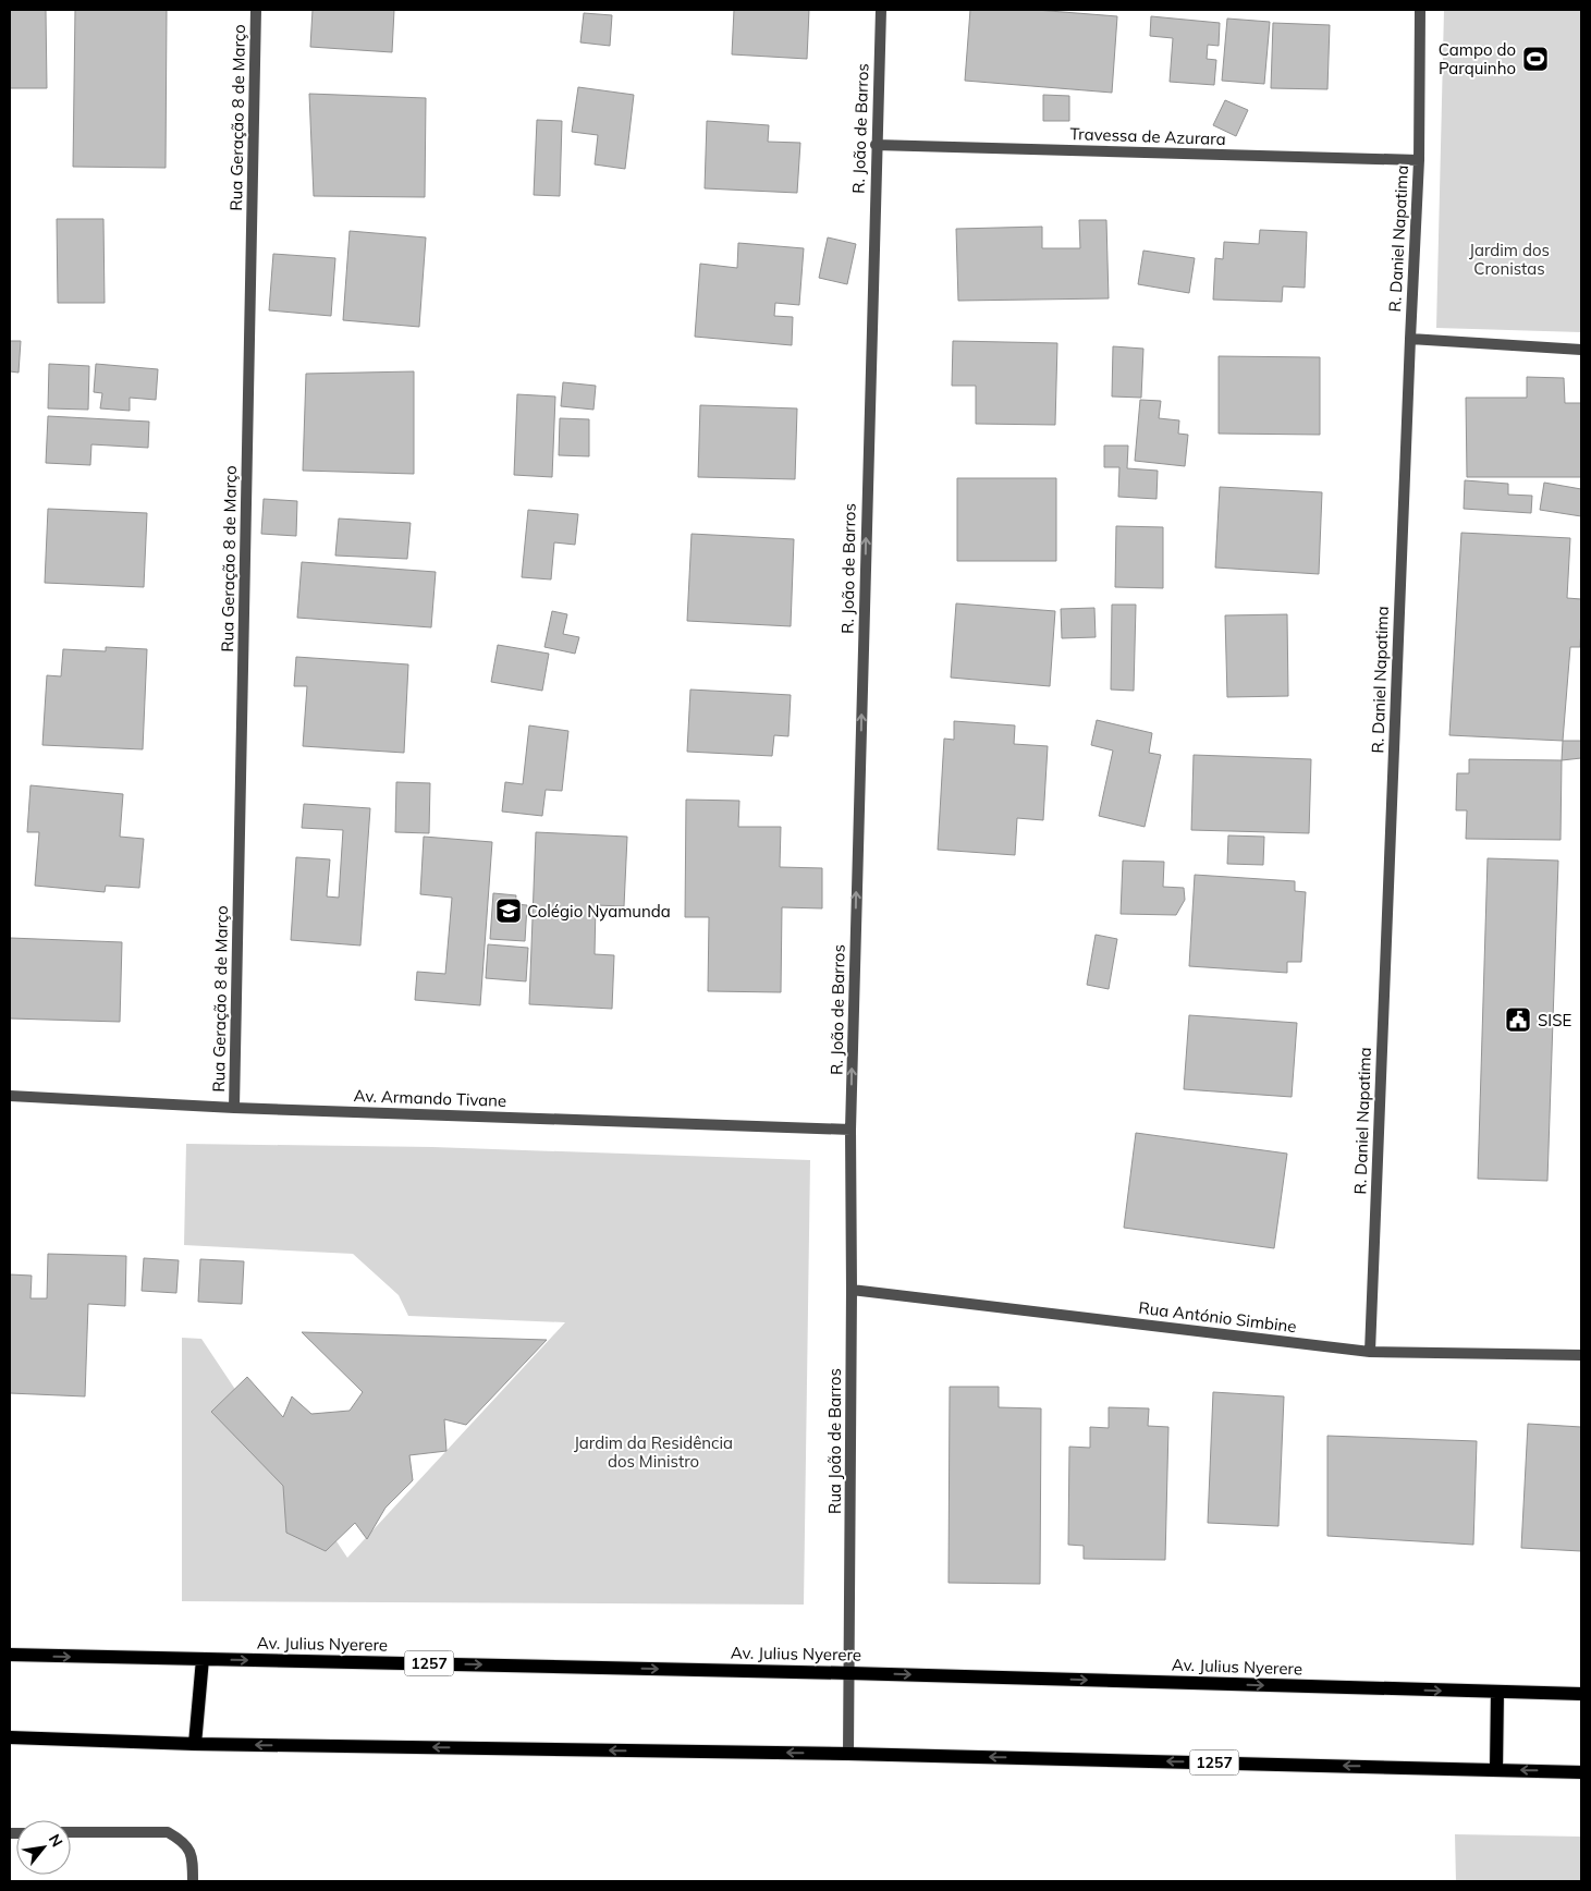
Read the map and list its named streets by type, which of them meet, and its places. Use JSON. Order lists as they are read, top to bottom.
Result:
{
  "streets": {
    "main road": ["Av. Julius Nyerere", "1257"],
    "street": [
      "Rua Geração 8 de Março",
      "R. João de Barros",
      "Travessa de Azurara",
      "R. Daniel Napatima",
      "Av. Armando Tivane",
      "Rua António Simbine",
      "Rua João de Barros"
    ]
  },
  "crossings": [
    ["Rua Geração 8 de Março", "Av. Armando Tivane"],
    ["R. João de Barros", "Travessa de Azurara"],
    ["R. João de Barros", "Av. Armando Tivane"],
    ["R. João de Barros", "Rua João de Barros"],
    ["Travessa de Azurara", "R. Daniel Napatima"],
    ["R. Daniel Napatima", "Rua António Simbine"],
    ["Av. Armando Tivane", "Rua João de Barros"],
    ["Rua António Simbine", "Rua João de Barros"],
    ["Rua João de Barros", "Av. Julius Nyerere"],
    ["Rua João de Barros", "1257"]
  ],
  "one_way": ["R. João de Barros"],
  "parks": ["Jardim dos Cronistas", "Jardim da Residência dos Ministro"],
  "places": {
    "sports": ["Campo do Parquinho"],
    "school or university": ["Colégio Nyamunda"],
    "public building": ["SISE"]
  },
  "north": "top right"
}
